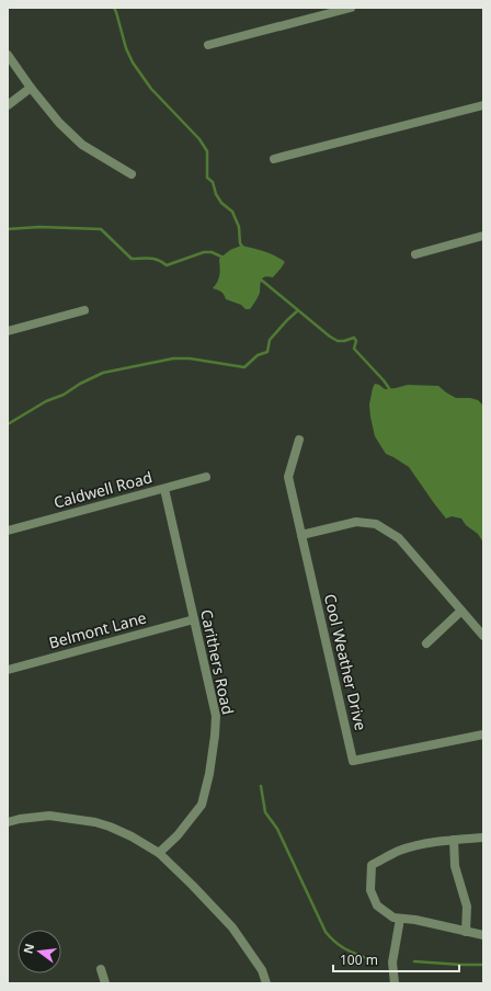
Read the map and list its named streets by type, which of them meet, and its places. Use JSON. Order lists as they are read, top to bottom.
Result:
{
  "streets": {
    "street": [
      "Caldwell Road",
      "Belmont Lane",
      "Carithers Road",
      "Cool Weather Drive"
    ]
  },
  "crossings": [
    ["Caldwell Road", "Carithers Road"],
    ["Belmont Lane", "Carithers Road"]
  ],
  "scale_bar": "100 m",
  "north": "left"
}
